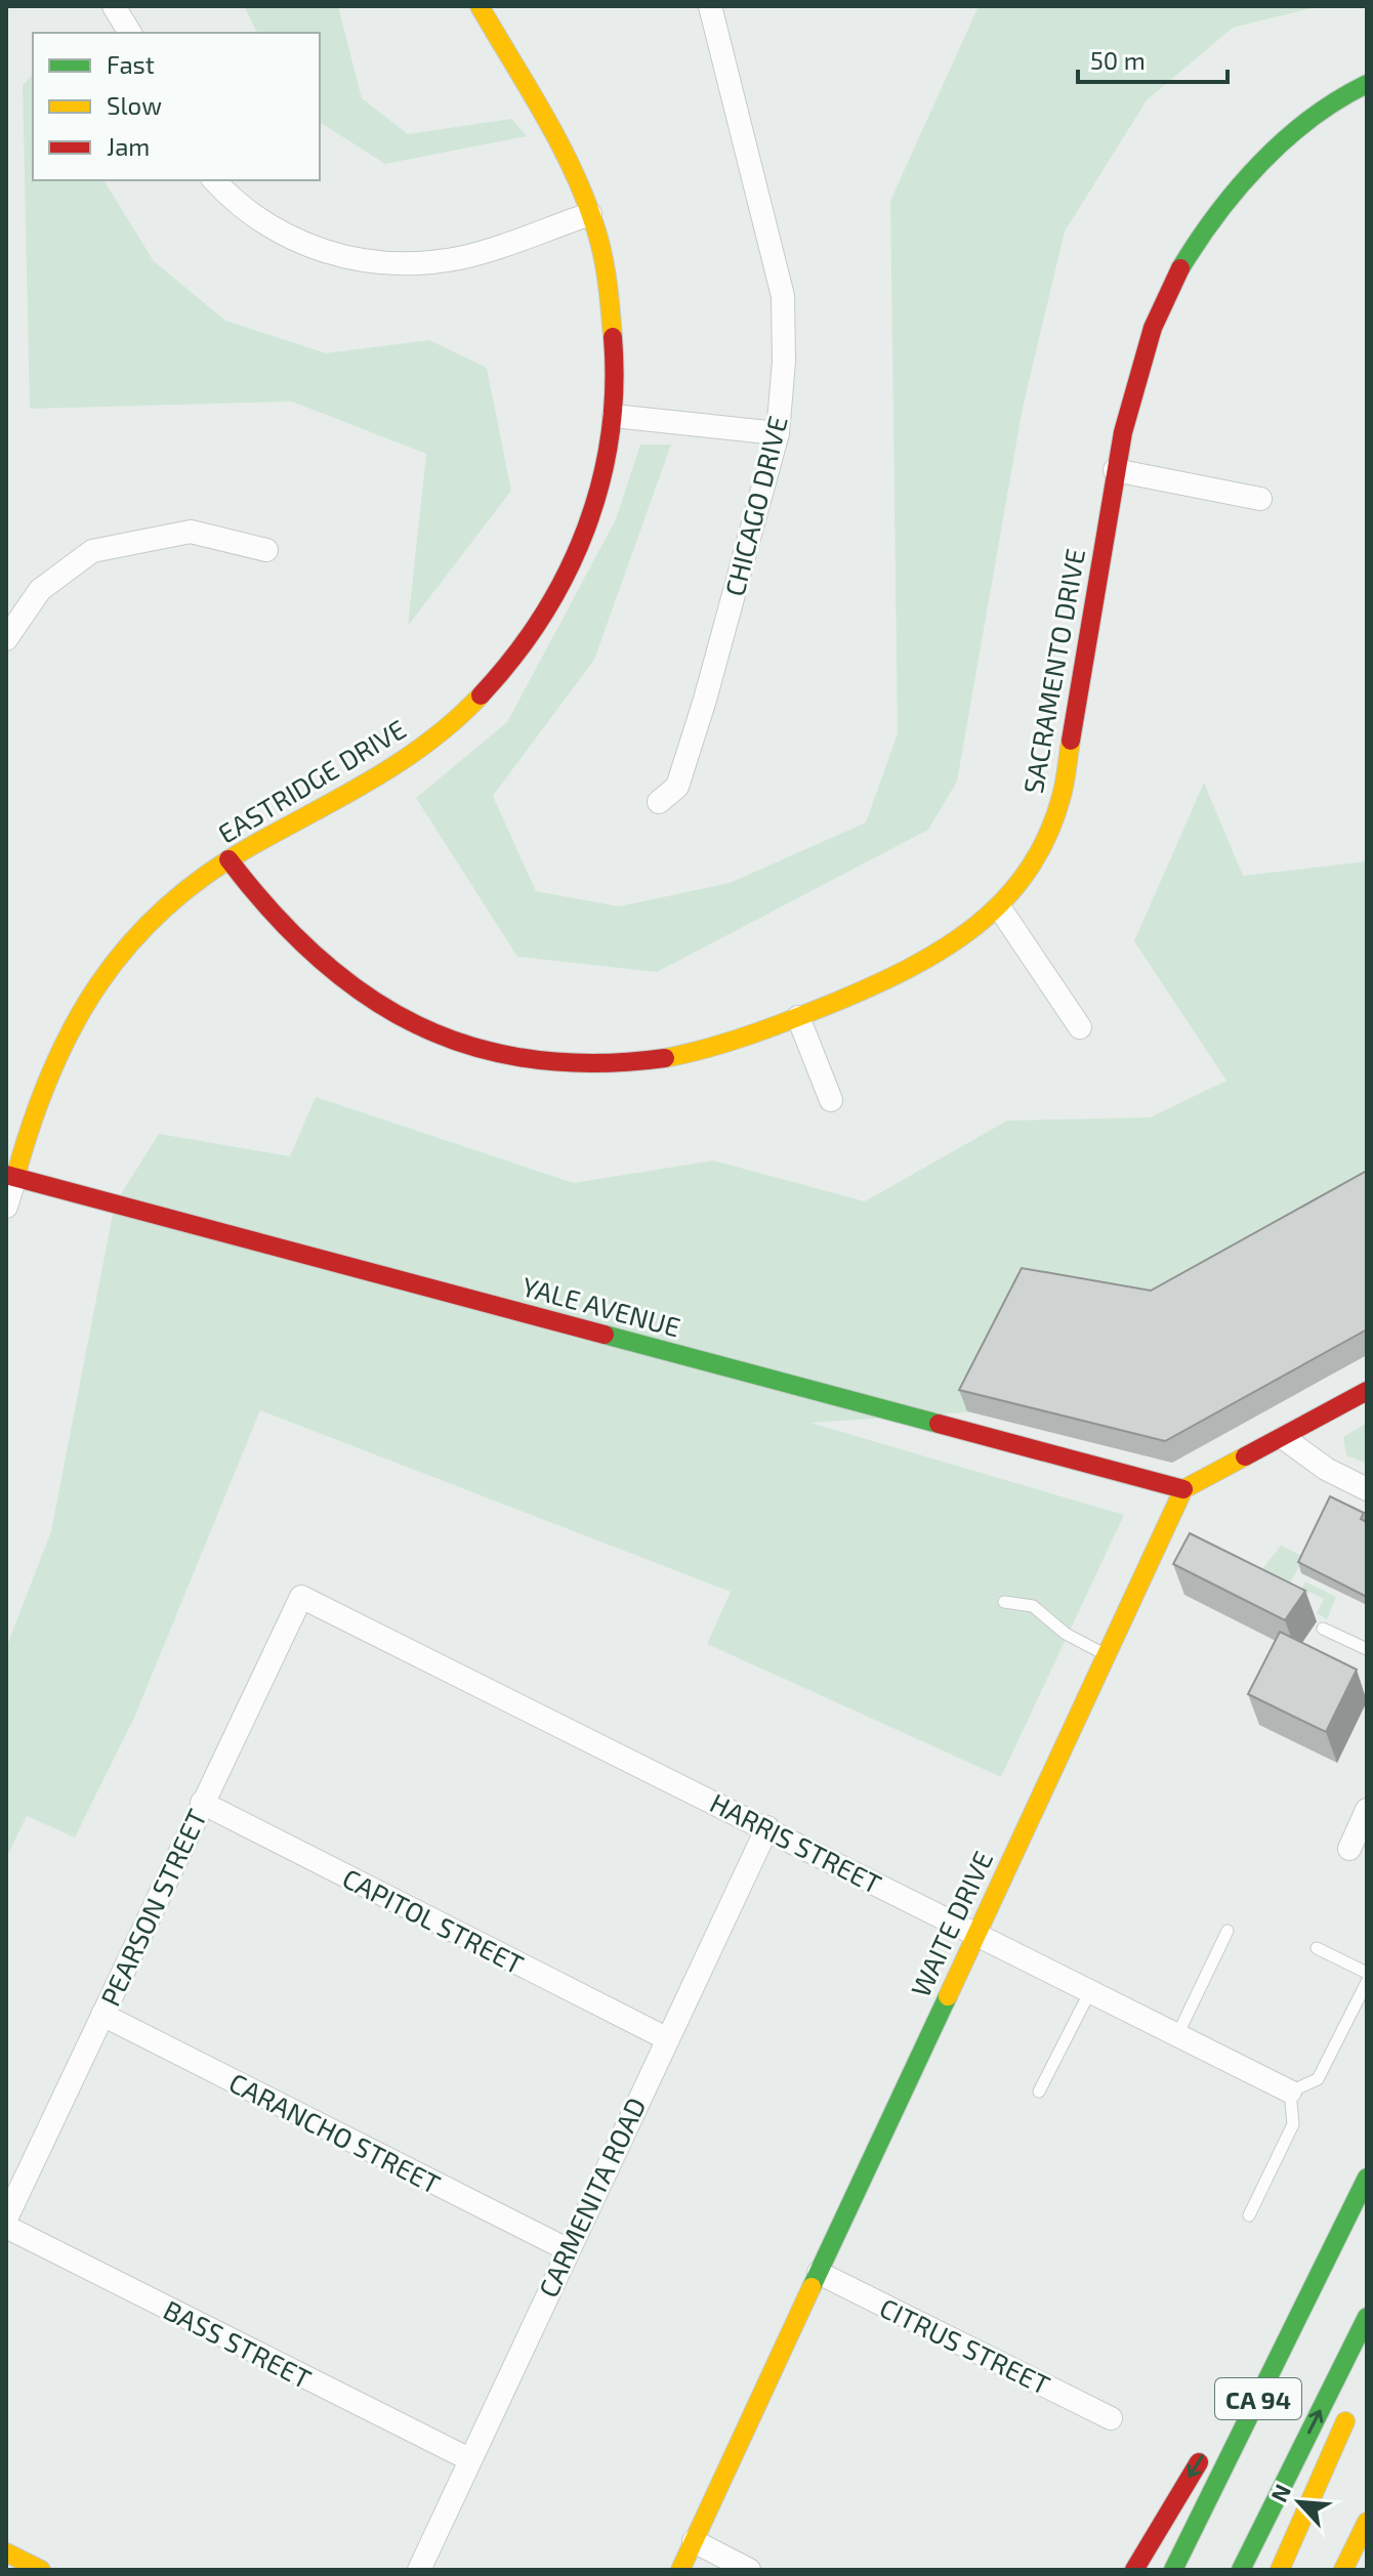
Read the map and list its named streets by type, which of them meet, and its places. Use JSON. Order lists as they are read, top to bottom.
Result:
{
  "streets": {
    "main road": [
      "SACRAMENTO DRIVE",
      "EASTRIDGE DRIVE",
      "YALE AVENUE",
      "WAITE DRIVE",
      "CA 94"
    ],
    "street": [
      "CHICAGO DRIVE",
      "HARRIS STREET",
      "PEARSON STREET",
      "CAPITOL STREET",
      "CARANCHO STREET",
      "CARMENITA ROAD",
      "BASS STREET",
      "CITRUS STREET"
    ]
  },
  "crossings": [
    ["SACRAMENTO DRIVE", "EASTRIDGE DRIVE"],
    ["EASTRIDGE DRIVE", "YALE AVENUE"],
    ["YALE AVENUE", "WAITE DRIVE"],
    ["HARRIS STREET", "PEARSON STREET"],
    ["HARRIS STREET", "WAITE DRIVE"],
    ["HARRIS STREET", "CARMENITA ROAD"],
    ["PEARSON STREET", "CAPITOL STREET"],
    ["PEARSON STREET", "CARANCHO STREET"],
    ["CAPITOL STREET", "CARMENITA ROAD"],
    ["WAITE DRIVE", "CITRUS STREET"],
    ["CARANCHO STREET", "CARMENITA ROAD"],
    ["CARMENITA ROAD", "BASS STREET"]
  ],
  "legend": ["Fast", "Slow", "Jam"],
  "scale_bar": "50 m",
  "north": "top left"
}
